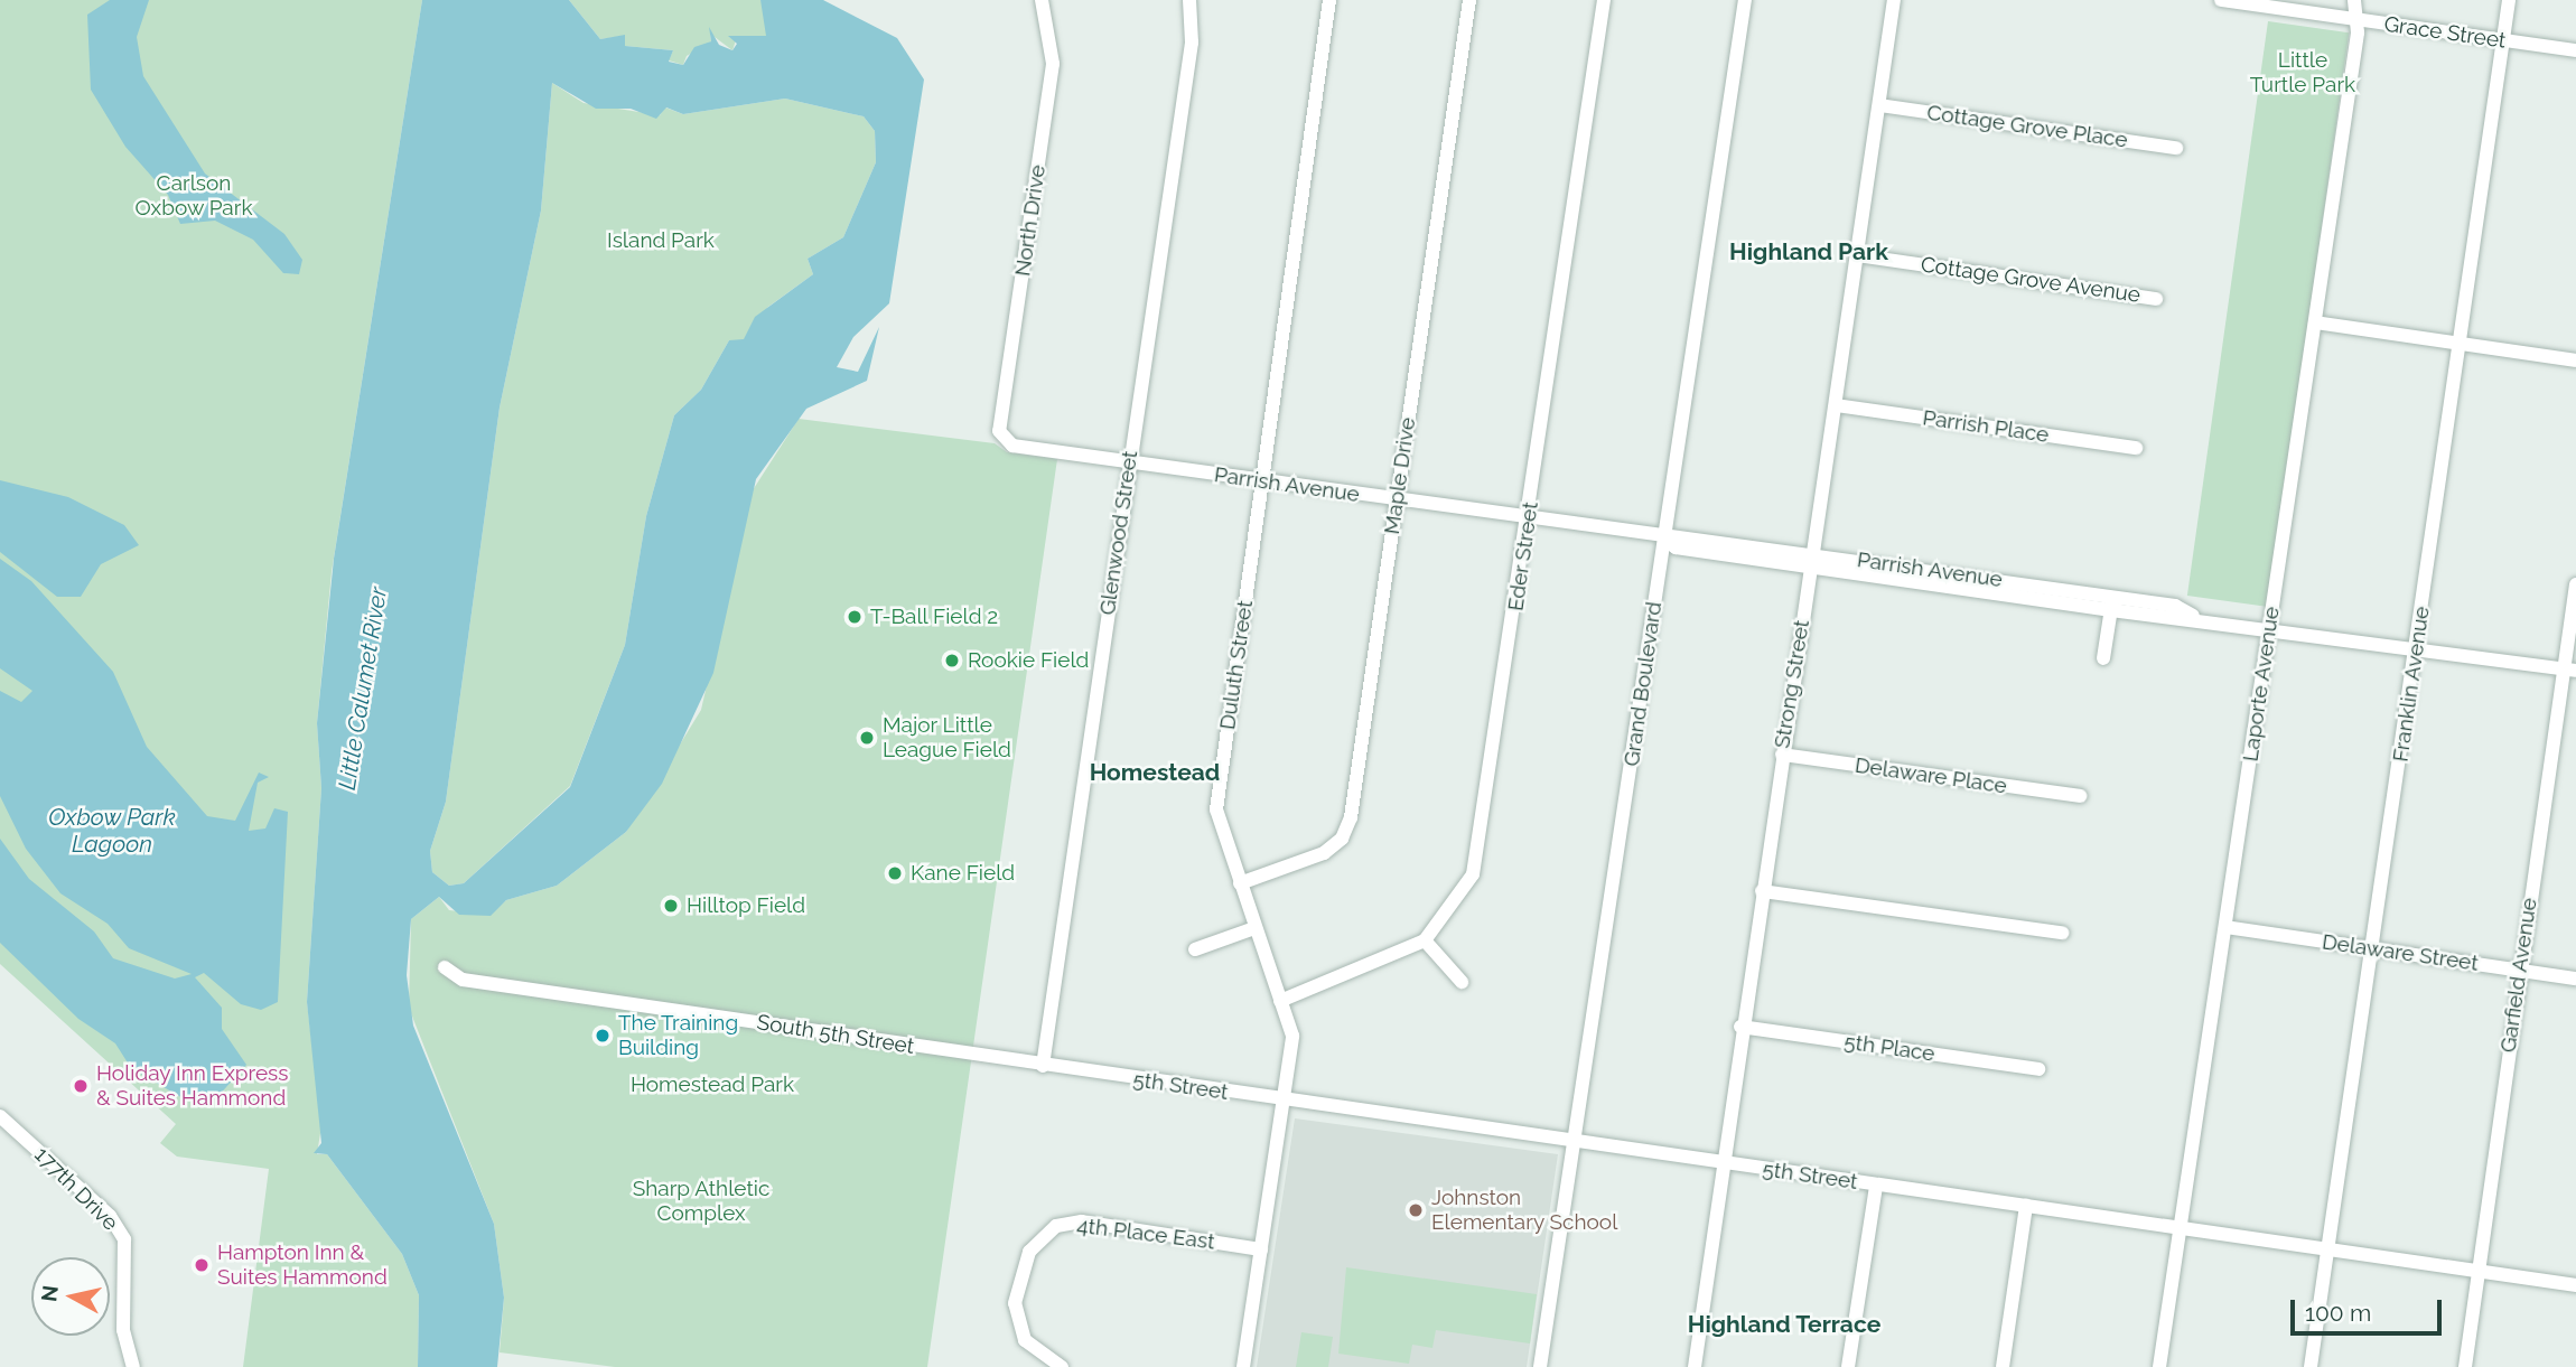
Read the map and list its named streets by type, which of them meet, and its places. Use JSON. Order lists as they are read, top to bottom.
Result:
{
  "streets": {
    "street": [
      "Grace Street",
      "Cottage Grove Place",
      "North Drive",
      "Cottage Grove Avenue",
      "Parrish Place",
      "Maple Drive",
      "Parrish Avenue",
      "Glenwood Street",
      "Eder Street",
      "Duluth Street",
      "Grand Boulevard",
      "Strong Street",
      "Laporte Avenue",
      "Franklin Avenue",
      "Delaware Place",
      "Delaware Street",
      "Garfield Avenue",
      "South 5th Street",
      "5th Place",
      "5th Street",
      "177th Drive",
      "4th Place East"
    ]
  },
  "crossings": [
    ["Grace Street", "Laporte Avenue"],
    ["Grace Street", "Franklin Avenue"],
    ["Cottage Grove Place", "Strong Street"],
    ["North Drive", "Parrish Avenue"],
    ["Cottage Grove Avenue", "Strong Street"],
    ["Parrish Place", "Strong Street"],
    ["Maple Drive", "Parrish Avenue"],
    ["Maple Drive", "Duluth Street"],
    ["Parrish Avenue", "Glenwood Street"],
    ["Parrish Avenue", "Eder Street"],
    ["Parrish Avenue", "Duluth Street"],
    ["Parrish Avenue", "Grand Boulevard"],
    ["Parrish Avenue", "Strong Street"],
    ["Parrish Avenue", "Laporte Avenue"],
    ["Parrish Avenue", "Franklin Avenue"],
    ["Parrish Avenue", "Garfield Avenue"],
    ["Glenwood Street", "South 5th Street"],
    ["Glenwood Street", "5th Street"],
    ["Eder Street", "Duluth Street"],
    ["Duluth Street", "5th Street"],
    ["Duluth Street", "4th Place East"],
    ["Grand Boulevard", "5th Street"],
    ["Strong Street", "Delaware Place"],
    ["Strong Street", "5th Place"],
    ["Strong Street", "5th Street"],
    ["Laporte Avenue", "Delaware Street"],
    ["Laporte Avenue", "5th Street"],
    ["Franklin Avenue", "Delaware Street"],
    ["Franklin Avenue", "5th Street"],
    ["Delaware Street", "Garfield Avenue"],
    ["Garfield Avenue", "5th Street"],
    ["South 5th Street", "5th Street"]
  ],
  "districts": ["Highland Park", "Homestead", "Highland Terrace"],
  "water": ["Little Calumet River", "Oxbow Park Lagoon"],
  "parks": [
    "Little Turtle Park",
    "Carlson Oxbow Park",
    "Island Park",
    "Homestead Park",
    "Sharp Athletic Complex"
  ],
  "places": [
    "T-Ball Field 2",
    "Rookie Field",
    "Major Little League Field",
    "Kane Field",
    "Hilltop Field",
    "The Training Building",
    "Holiday Inn Express & Suites Hammond",
    "Johnston Elementary School",
    "Hampton Inn & Suites Hammond"
  ],
  "scale_bar": "100 m",
  "north": "left"
}
